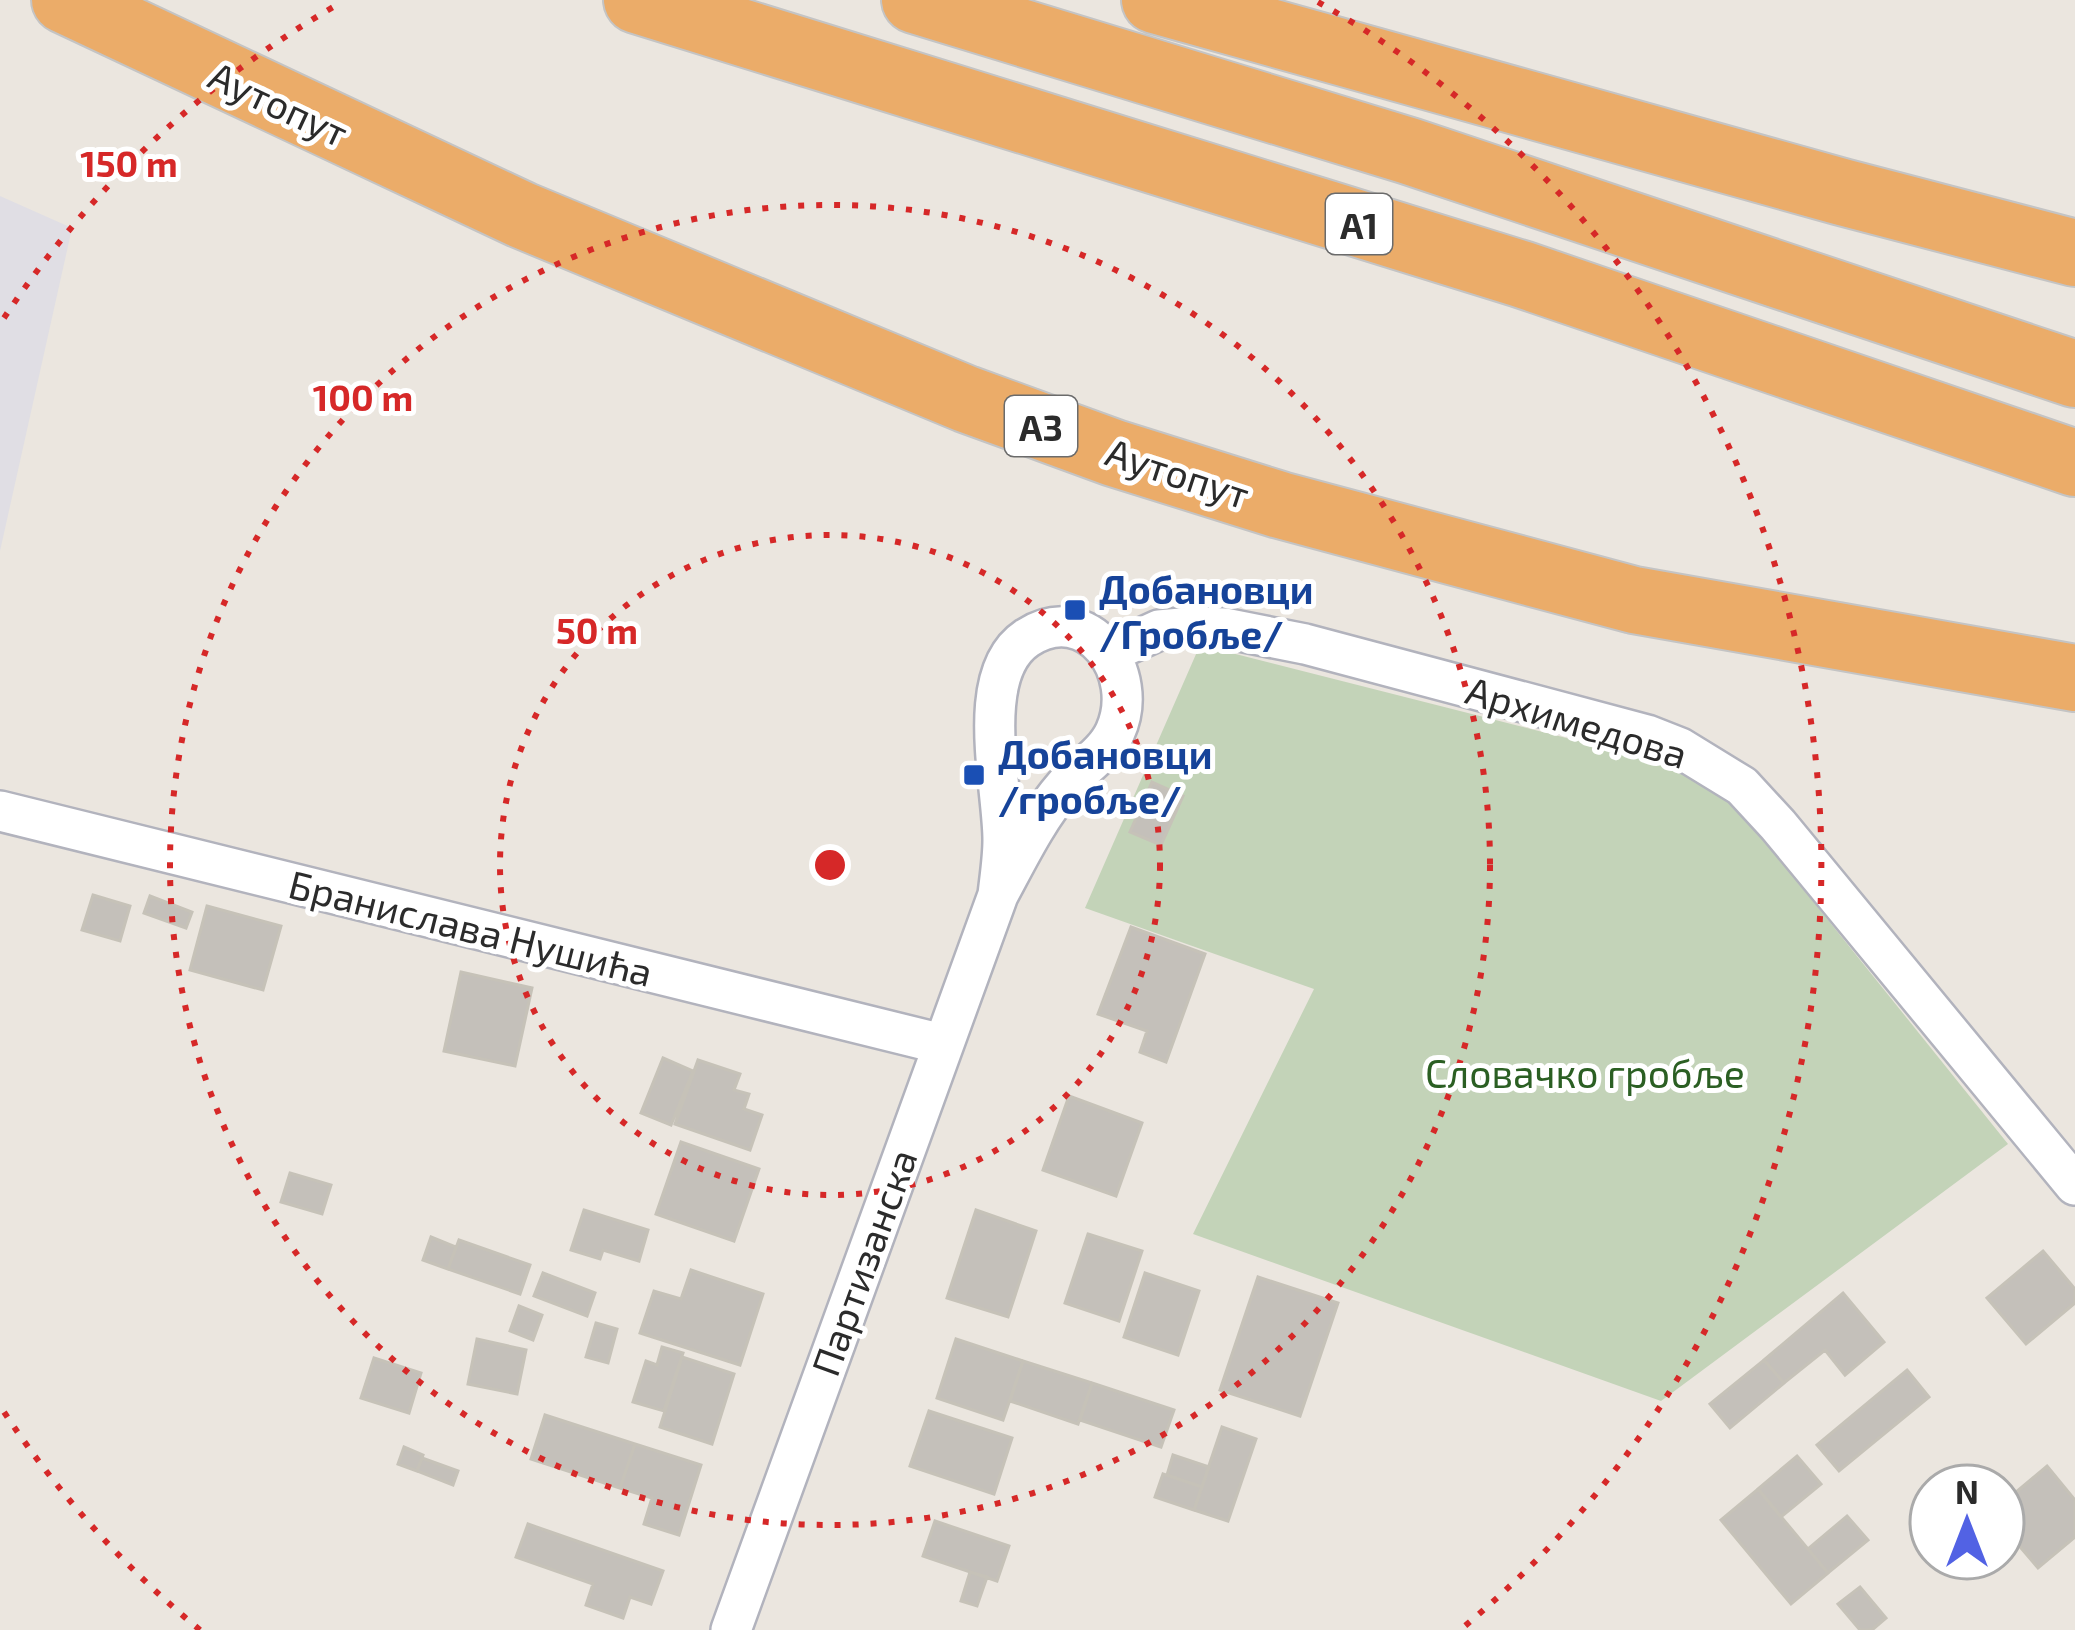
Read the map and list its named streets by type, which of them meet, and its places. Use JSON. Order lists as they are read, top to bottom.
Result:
{
  "streets": {
    "highway": ["Аутопут", "A1", "A3"],
    "street": ["Архимедова", "Бранислава Нушића", "Партизанска"]
  },
  "crossings": [
    ["Бранислава Нушића", "Партизанска"]
  ],
  "parks": ["Словачко гробље"],
  "places": {
    "transit": ["Добановци /Гробље/", "Добановци /гробље/"]
  },
  "north": "top",
  "rings": ["150 m", "100 m", "50 m"]
}
